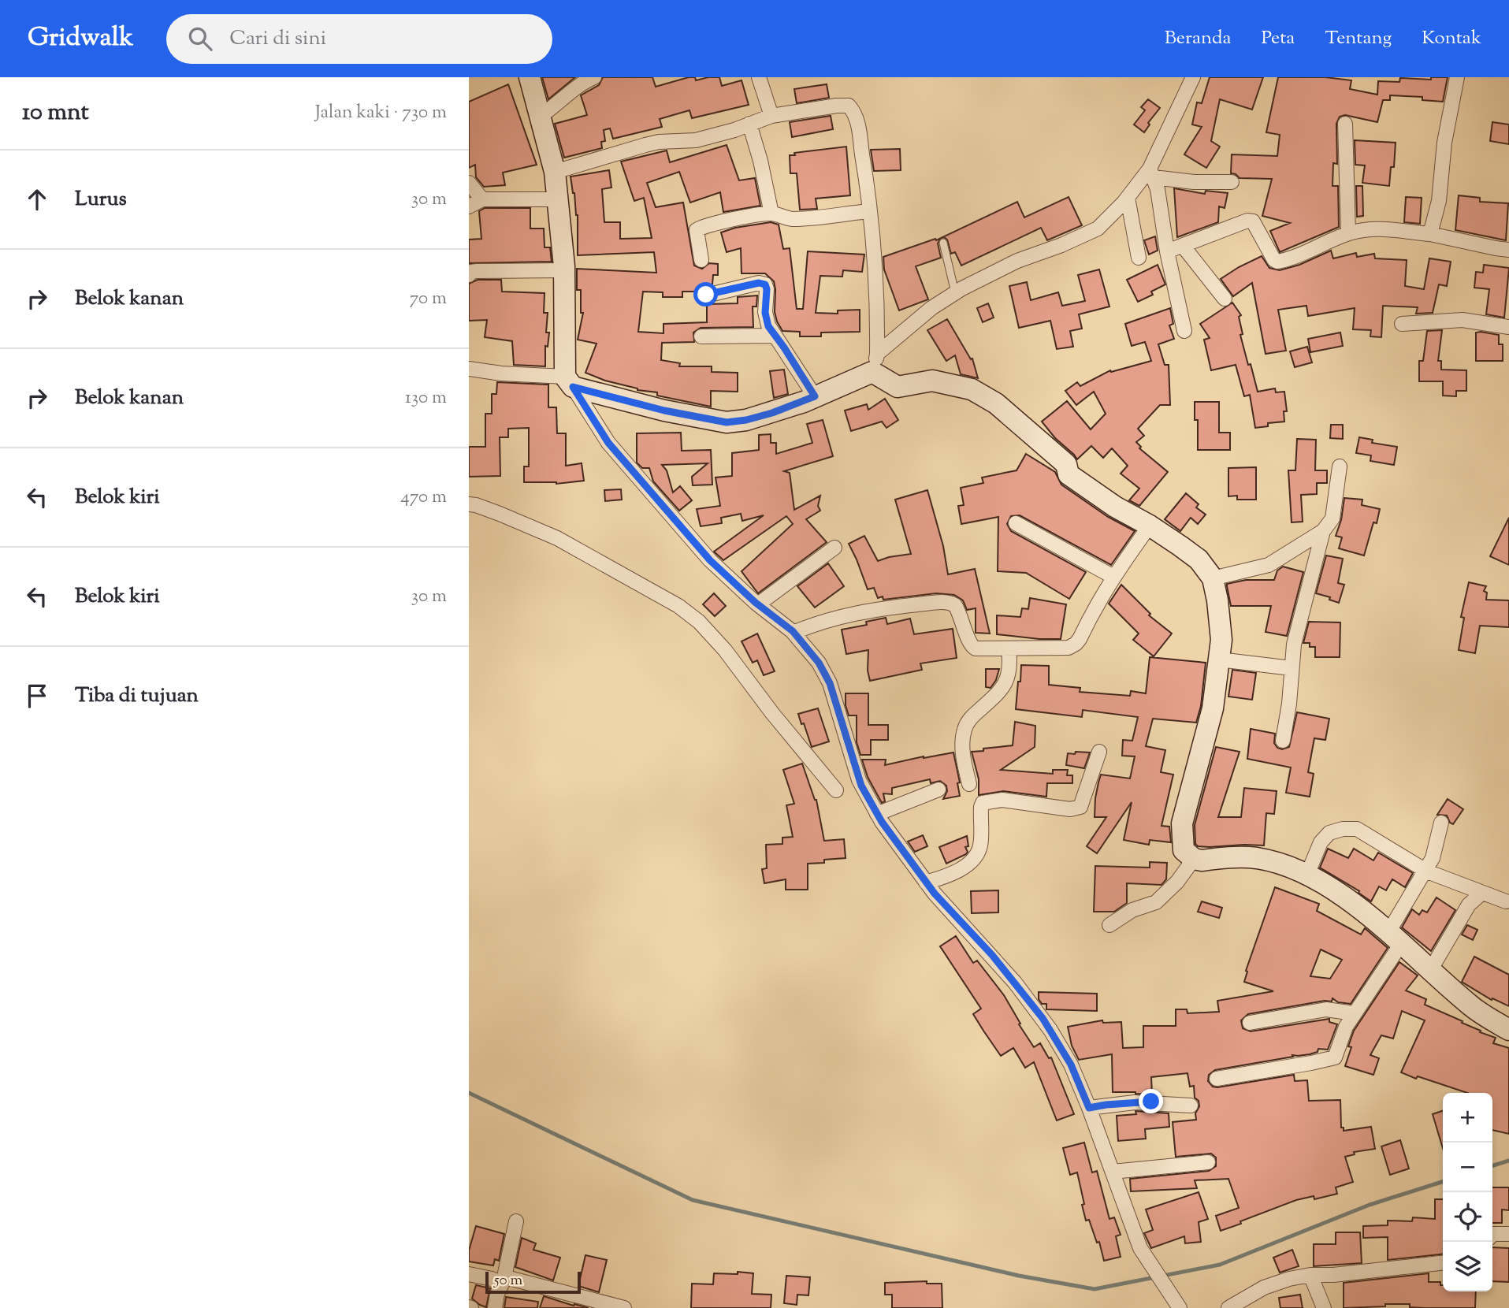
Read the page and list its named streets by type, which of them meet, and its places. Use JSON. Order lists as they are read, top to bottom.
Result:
{
  "scale_bar": "50 m",
  "page": {
    "header": "Gridwalk",
    "search": "Cari di sini",
    "nav": [
      "Beranda",
      "Peta",
      "Tentang",
      "Kontak"
    ],
    "heading": ["10 mnt", "Jalan kaki · 730 m"],
    "list": [
      ["Lurus", "30 m"],
      ["Belok kanan", "70 m"],
      ["Belok kanan", "130 m"],
      ["Belok kiri", "470 m"],
      ["Belok kiri", "30 m"],
      "Tiba di tujuan"
    ],
    "map_buttons": ["+", "−"],
    "scale": "50 m"
  }
}
